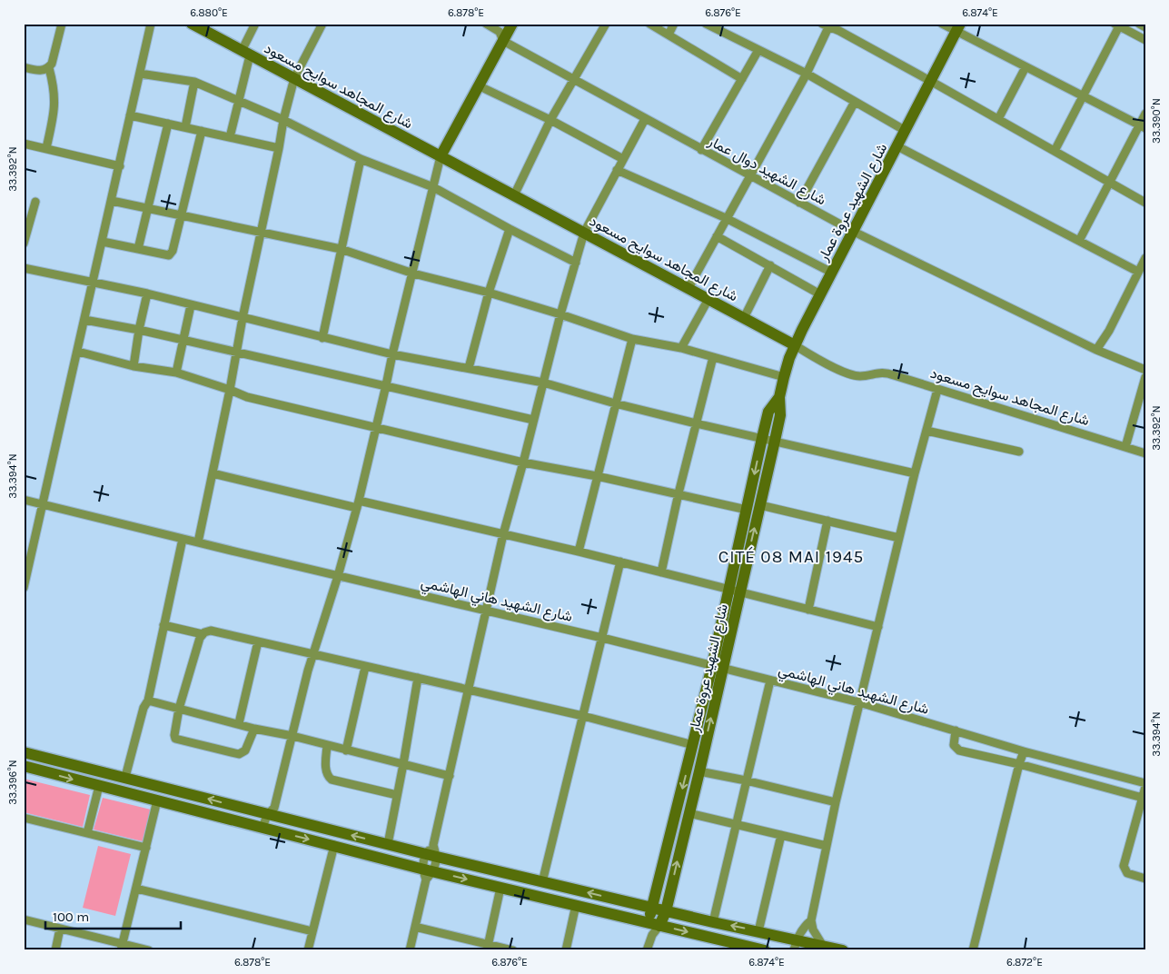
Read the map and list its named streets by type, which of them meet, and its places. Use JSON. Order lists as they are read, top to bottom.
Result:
{
  "streets": {
    "street": [
      "شارع المجاهد سوايح مسعود",
      "شارع الشهيد دوال عمار",
      "شارع الشهيد عروة عمار",
      "شارع الشهيد هاني الهاشمي"
    ]
  },
  "crossings": [
    ["شارع المجاهد سوايح مسعود", "شارع الشهيد عروة عمار"],
    ["شارع الشهيد دوال عمار", "شارع الشهيد عروة عمار"],
    ["شارع الشهيد عروة عمار", "شارع الشهيد هاني الهاشمي"]
  ],
  "districts": ["CITÉ 08 MAI 1945"],
  "scale_bar": "100 m",
  "coordinates": [
    "6.880°E",
    "6.878°E",
    "6.876°E",
    "6.874°E",
    "33.390°N",
    "33.392°N",
    "33.394°N",
    "33.396°N",
    "6.872°E"
  ]
}
